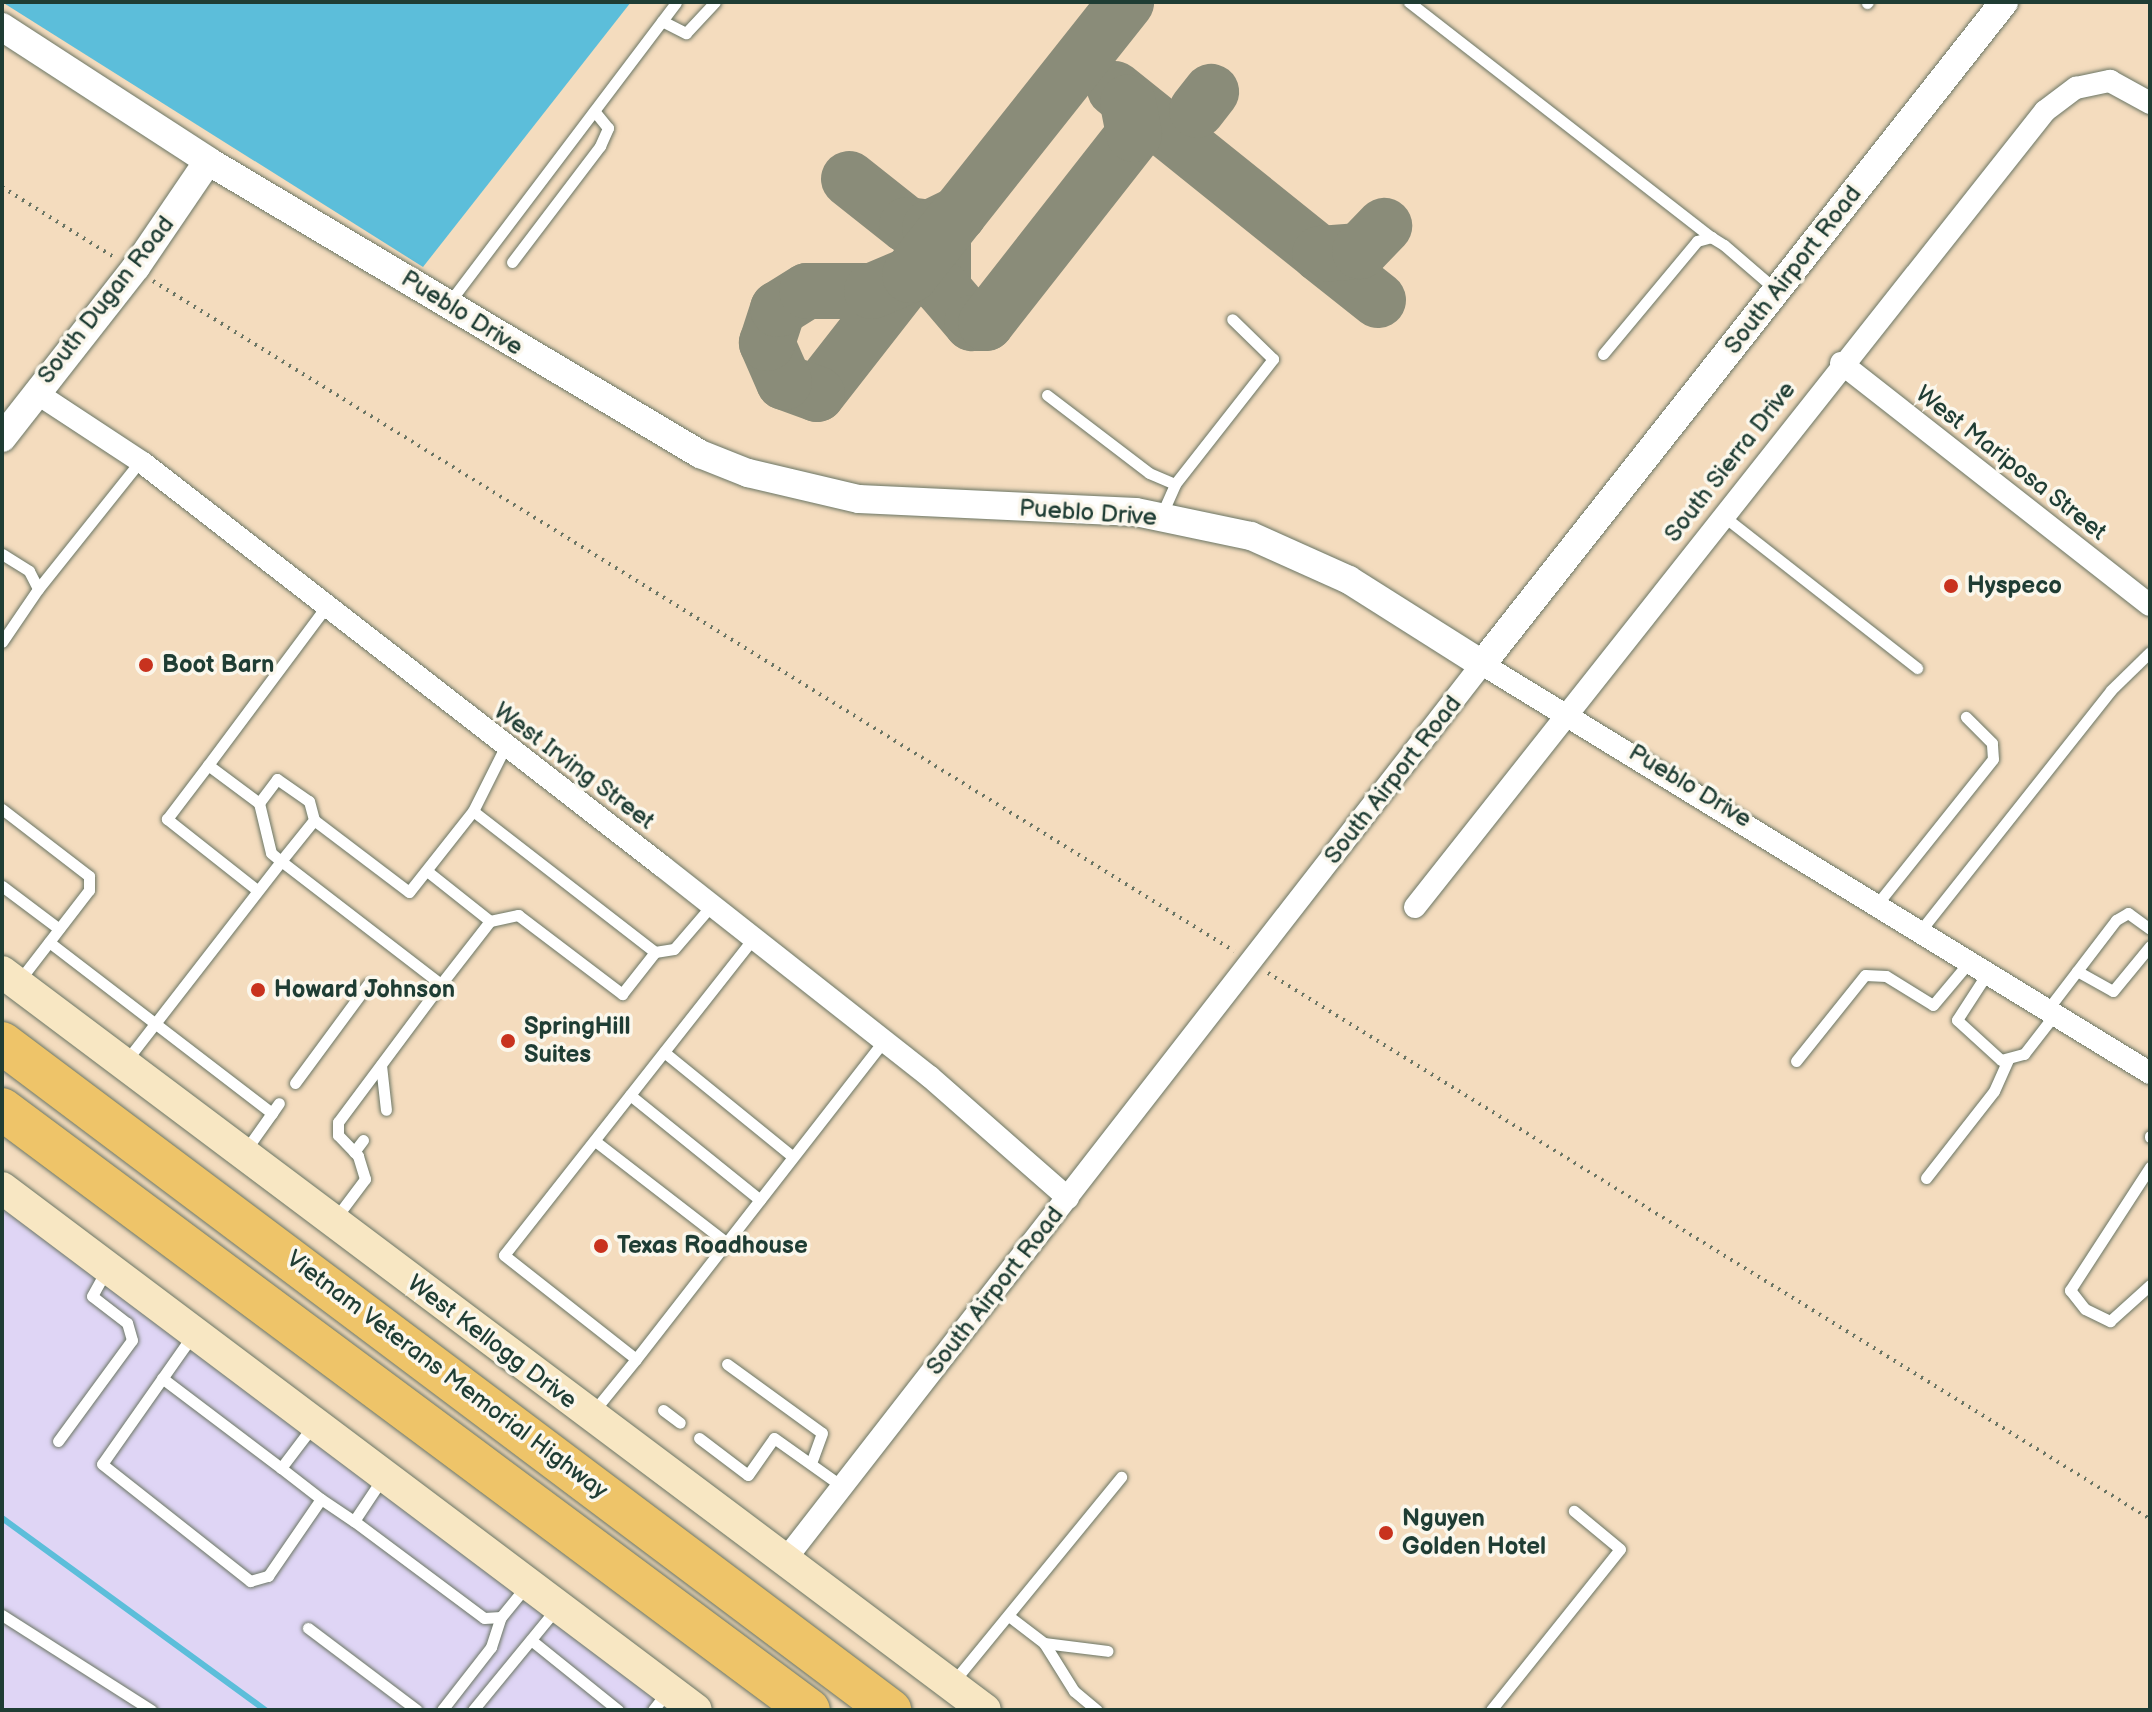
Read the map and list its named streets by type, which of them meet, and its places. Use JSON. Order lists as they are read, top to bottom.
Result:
{
  "streets": {
    "highway": ["Vietnam Veterans Memorial Highway"],
    "main road": ["West Kellogg Drive"],
    "street": [
      "South Airport Road",
      "South Dugan Road",
      "Pueblo Drive",
      "South Sierra Drive",
      "West Mariposa Street",
      "West Irving Street"
    ]
  },
  "crossings": [
    ["South Airport Road", "Pueblo Drive"],
    ["South Airport Road", "West Irving Street"],
    ["South Airport Road", "West Kellogg Drive"],
    ["South Dugan Road", "Pueblo Drive"],
    ["South Dugan Road", "West Irving Street"],
    ["Pueblo Drive", "South Sierra Drive"],
    ["South Sierra Drive", "West Mariposa Street"]
  ],
  "places": [
    "Hyspeco",
    "Boot Barn",
    "Howard Johnson",
    "SpringHill Suites",
    "Texas Roadhouse",
    "Nguyen Golden Hotel"
  ]
}
